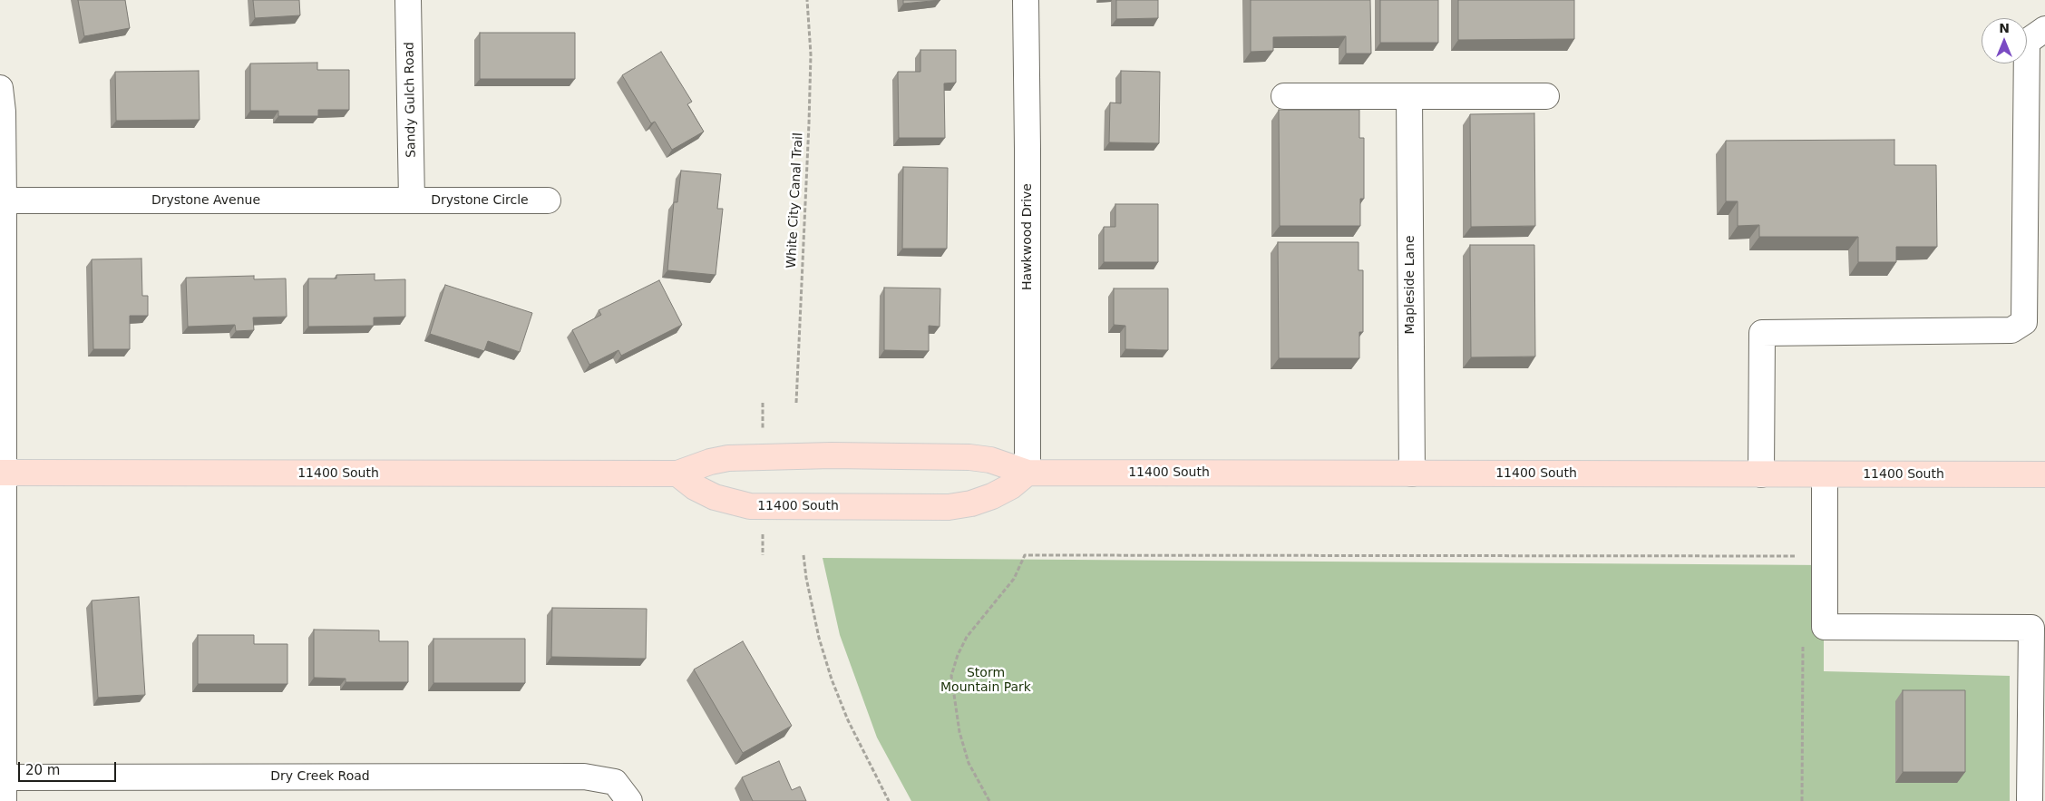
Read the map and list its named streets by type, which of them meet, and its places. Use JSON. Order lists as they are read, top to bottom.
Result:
{
  "streets": {
    "main road": ["11400 South"],
    "street": [
      "Sandy Gulch Road",
      "Drystone Avenue",
      "Drystone Circle",
      "Hawkwood Drive",
      "Mapleside Lane",
      "Dry Creek Road"
    ],
    "path": ["White City Canal Trail"]
  },
  "crossings": [
    ["Sandy Gulch Road", "Drystone Avenue"],
    ["Sandy Gulch Road", "Drystone Circle"],
    ["Drystone Avenue", "Drystone Circle"],
    ["Hawkwood Drive", "11400 South"],
    ["Mapleside Lane", "11400 South"]
  ],
  "parks": ["Storm Mountain Park"],
  "scale_bar": "20 m",
  "north": "top"
}
